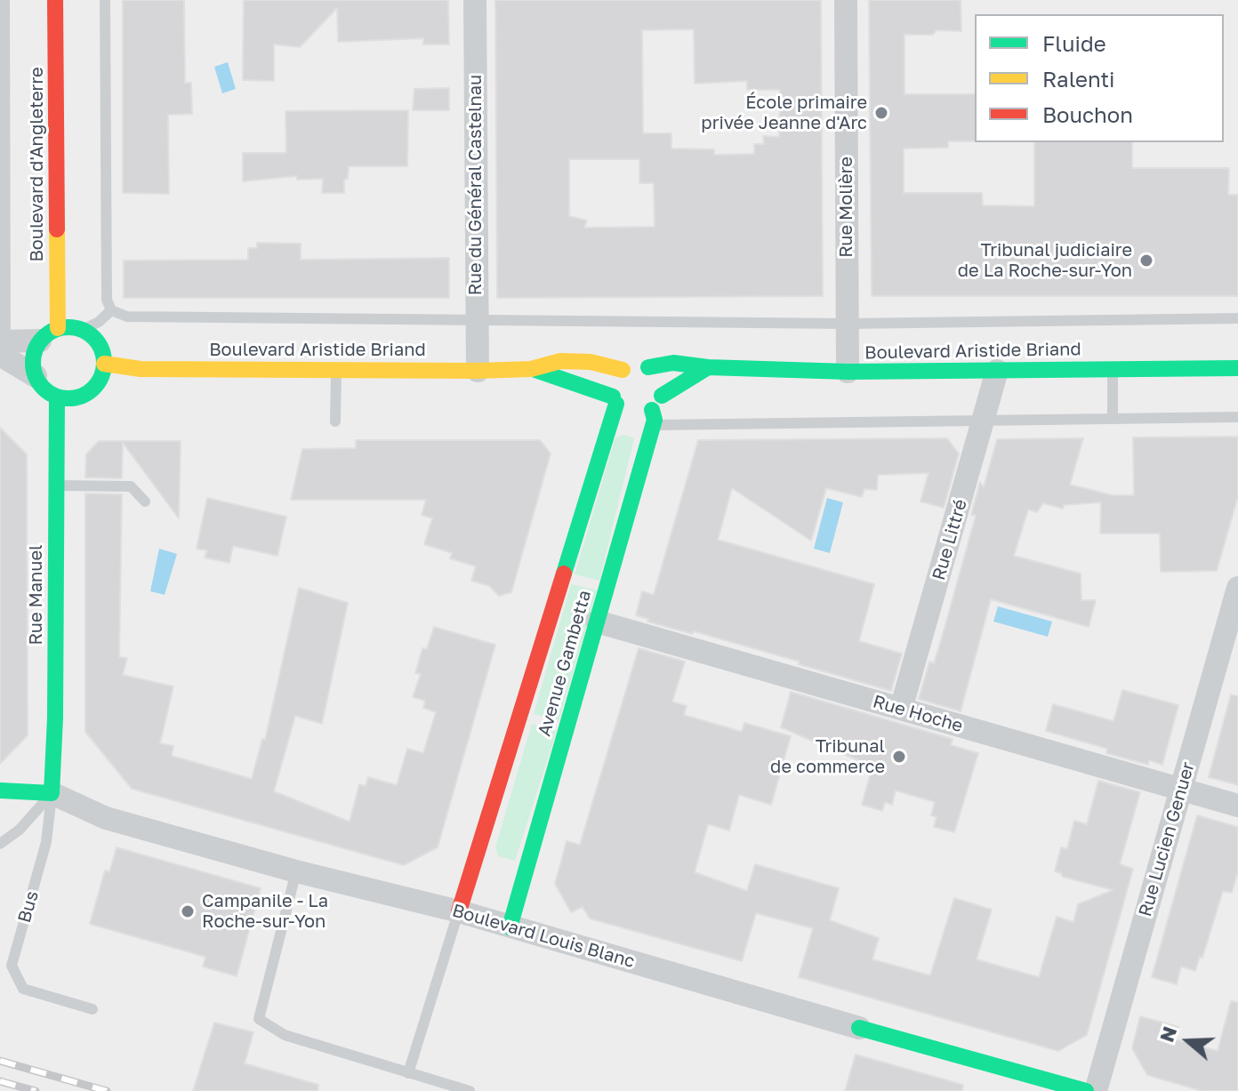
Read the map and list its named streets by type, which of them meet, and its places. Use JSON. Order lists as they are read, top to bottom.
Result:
{
  "streets": {
    "main road": [
      "Boulevard d'Angleterre",
      "Boulevard Aristide Briand",
      "Rue Manuel",
      "Avenue Gambetta",
      "Boulevard Louis Blanc"
    ],
    "street": [
      "Rue du Général Castelnau",
      "Rue Molière",
      "Rue Littré",
      "Rue Hoche",
      "Rue Lucien Genuer"
    ],
    "lane": ["Bus"]
  },
  "crossings": [
    ["Boulevard d'Angleterre", "Boulevard Aristide Briand"],
    ["Boulevard d'Angleterre", "Rue Manuel"],
    ["Rue du Général Castelnau", "Boulevard Aristide Briand"],
    ["Rue Molière", "Boulevard Aristide Briand"],
    ["Boulevard Aristide Briand", "Rue Littré"],
    ["Boulevard Aristide Briand", "Rue Manuel"],
    ["Boulevard Aristide Briand", "Avenue Gambetta"],
    ["Rue Littré", "Rue Hoche"],
    ["Rue Manuel", "Bus"],
    ["Rue Manuel", "Boulevard Louis Blanc"],
    ["Avenue Gambetta", "Rue Hoche"],
    ["Avenue Gambetta", "Boulevard Louis Blanc"],
    ["Rue Hoche", "Rue Lucien Genuer"],
    ["Bus", "Boulevard Louis Blanc"]
  ],
  "places": [
    "École primaire privée Jeanne d'Arc",
    "Tribunal judiciaire de La Roche-sur-Yon",
    "Tribunal de commerce",
    "Campanile - La Roche-sur-Yon"
  ],
  "legend": ["Fluide", "Ralenti", "Bouchon"],
  "north": "left"
}
